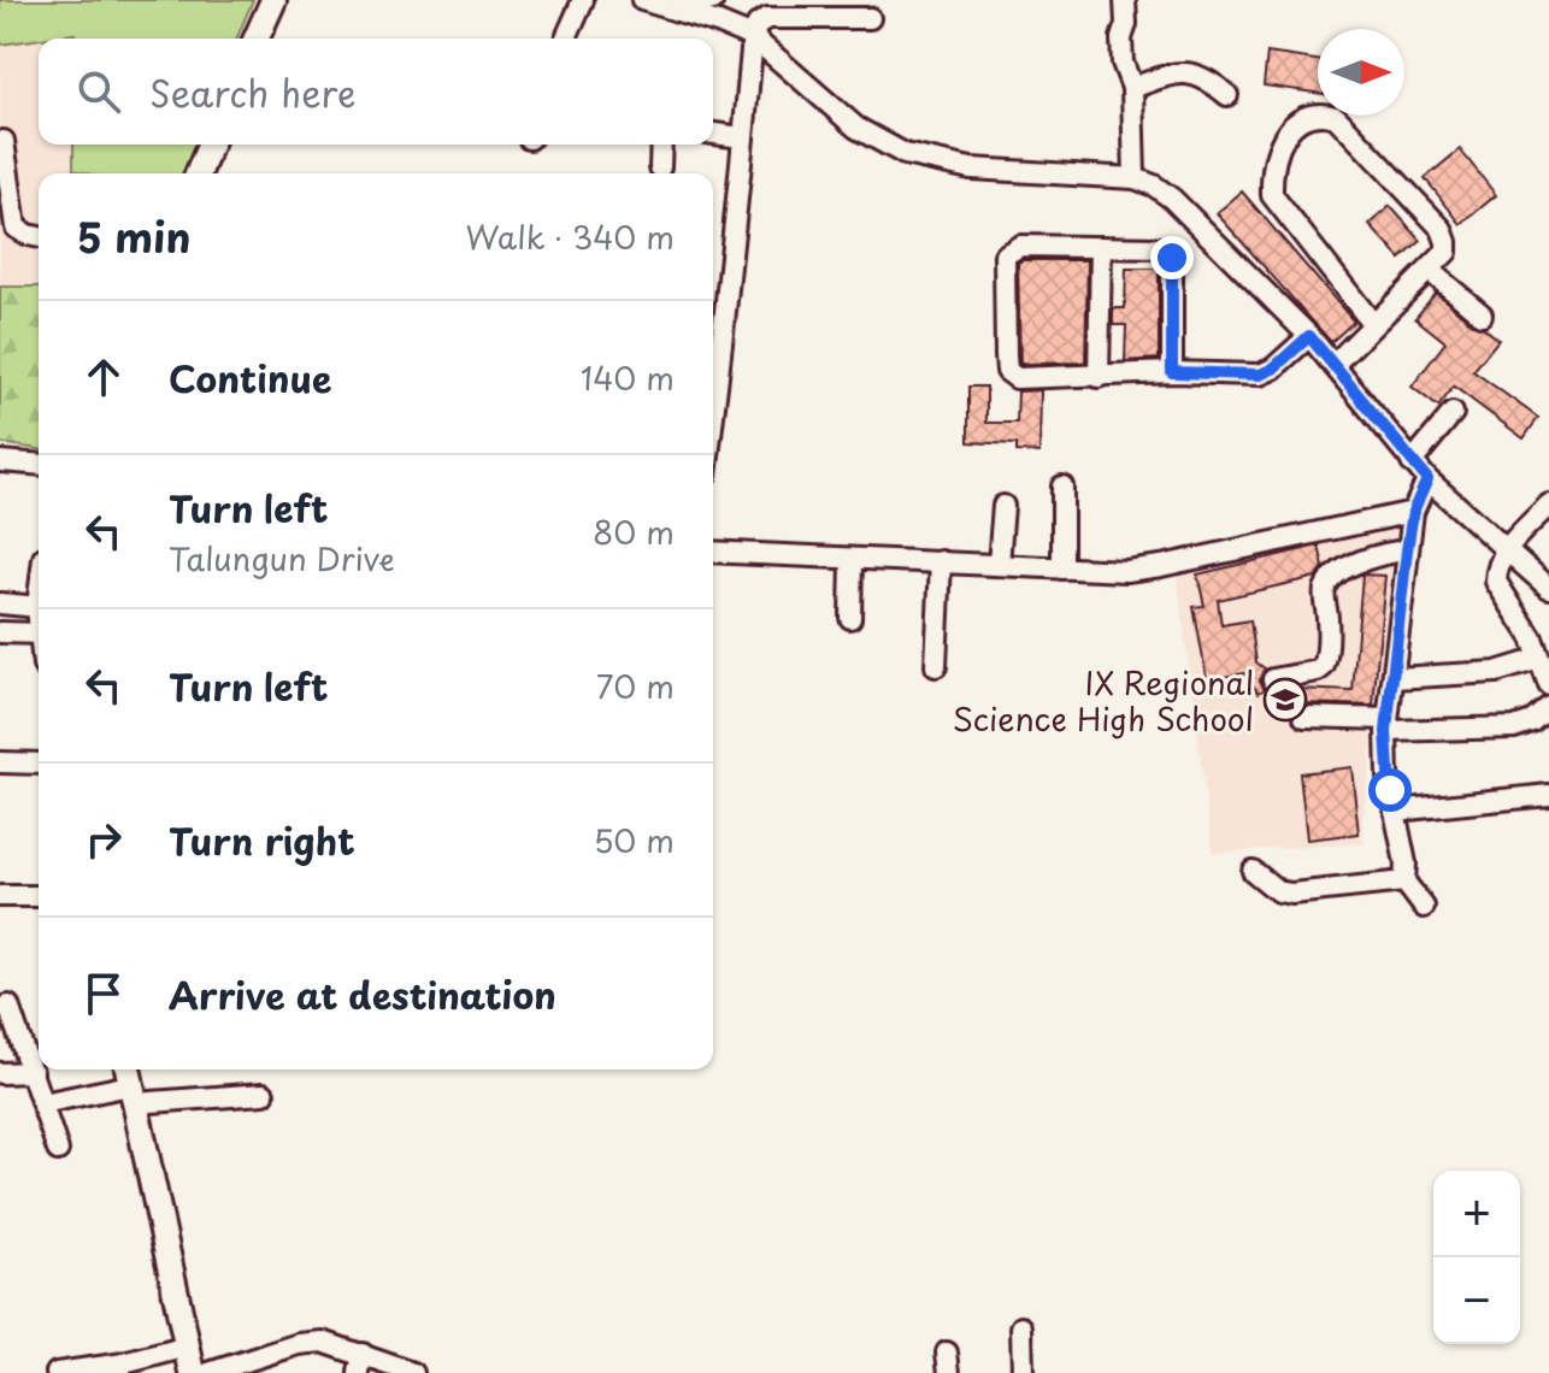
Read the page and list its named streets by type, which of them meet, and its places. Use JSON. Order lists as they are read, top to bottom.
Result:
{
  "places": {
    "school or university": ["IX Regional Science High School"]
  },
  "north": "right",
  "page": {
    "search": "Search here",
    "heading": ["5 min", "Walk · 340 m"],
    "list": [
      ["Continue", "140 m"],
      ["Turn left", "Talungun Drive", "80 m"],
      ["Turn left", "70 m"],
      ["Turn right", "50 m"],
      "Arrive at destination"
    ],
    "map_buttons": ["+", "−"]
  }
}
